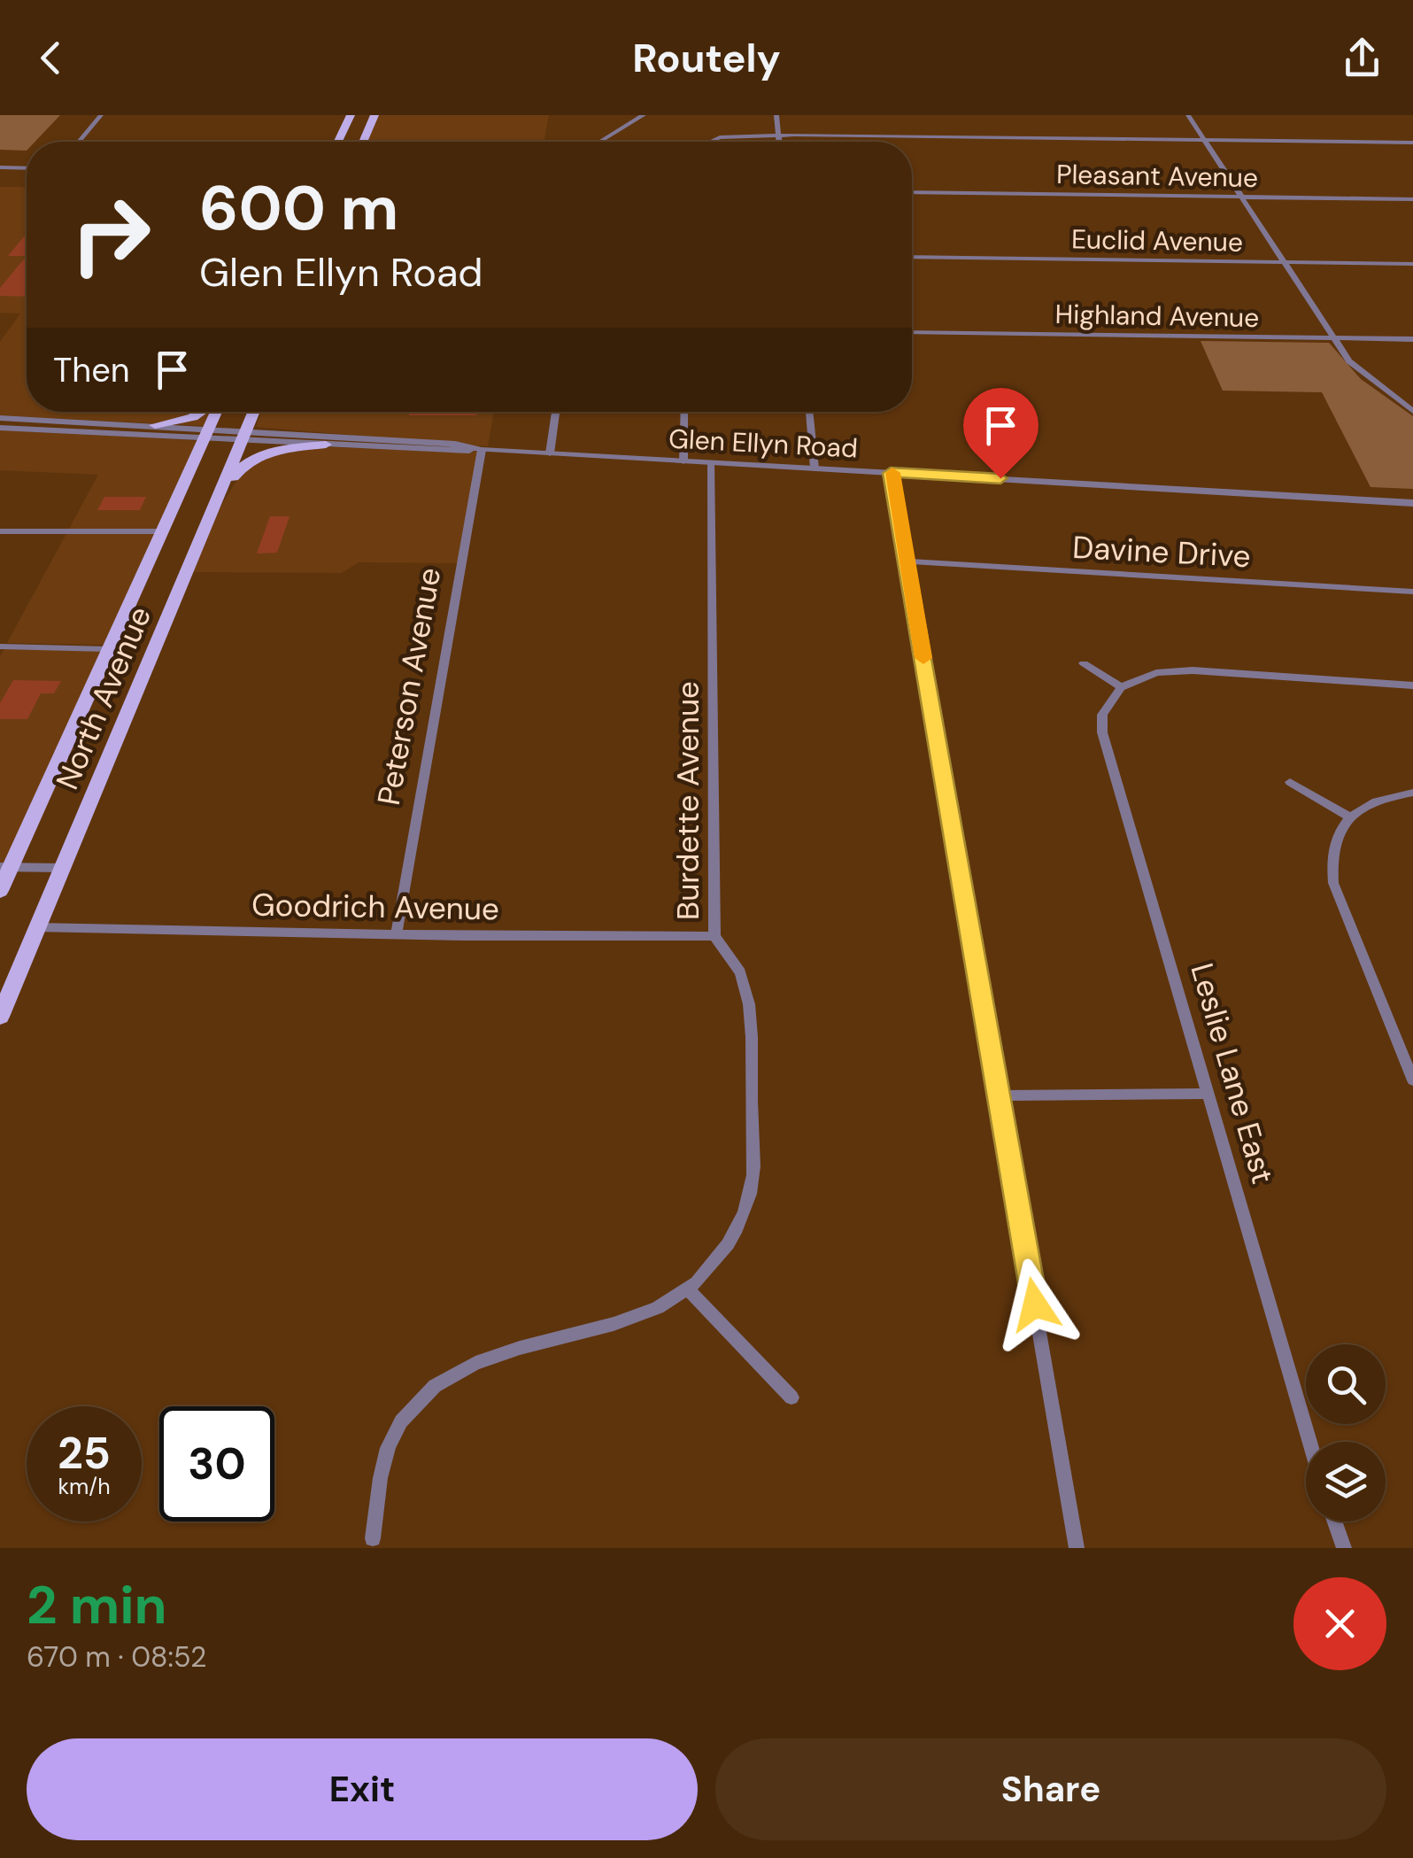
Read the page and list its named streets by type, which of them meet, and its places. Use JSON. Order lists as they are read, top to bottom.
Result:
{
  "streets": {
    "main road": ["North Avenue"],
    "street": [
      "Pleasant Avenue",
      "Euclid Avenue",
      "Highland Avenue",
      "Glen Ellyn Road",
      "Davine Drive",
      "Peterson Avenue",
      "Burdette Avenue",
      "Goodrich Avenue",
      "Leslie Lane East"
    ]
  },
  "crossings": [
    ["Glen Ellyn Road", "Peterson Avenue"],
    ["Glen Ellyn Road", "North Avenue"],
    ["Glen Ellyn Road", "Burdette Avenue"],
    ["Peterson Avenue", "Goodrich Avenue"],
    ["North Avenue", "Goodrich Avenue"],
    ["Burdette Avenue", "Goodrich Avenue"]
  ],
  "page": {
    "header": "Routely",
    "turn": ["600 m", "Glen Ellyn Road"],
    "then": "Then",
    "speed": "25 km/h",
    "limit": "30",
    "heading": ["2 min", "670 m · 08:52"],
    "buttons": ["Exit", "Share"]
  }
}
